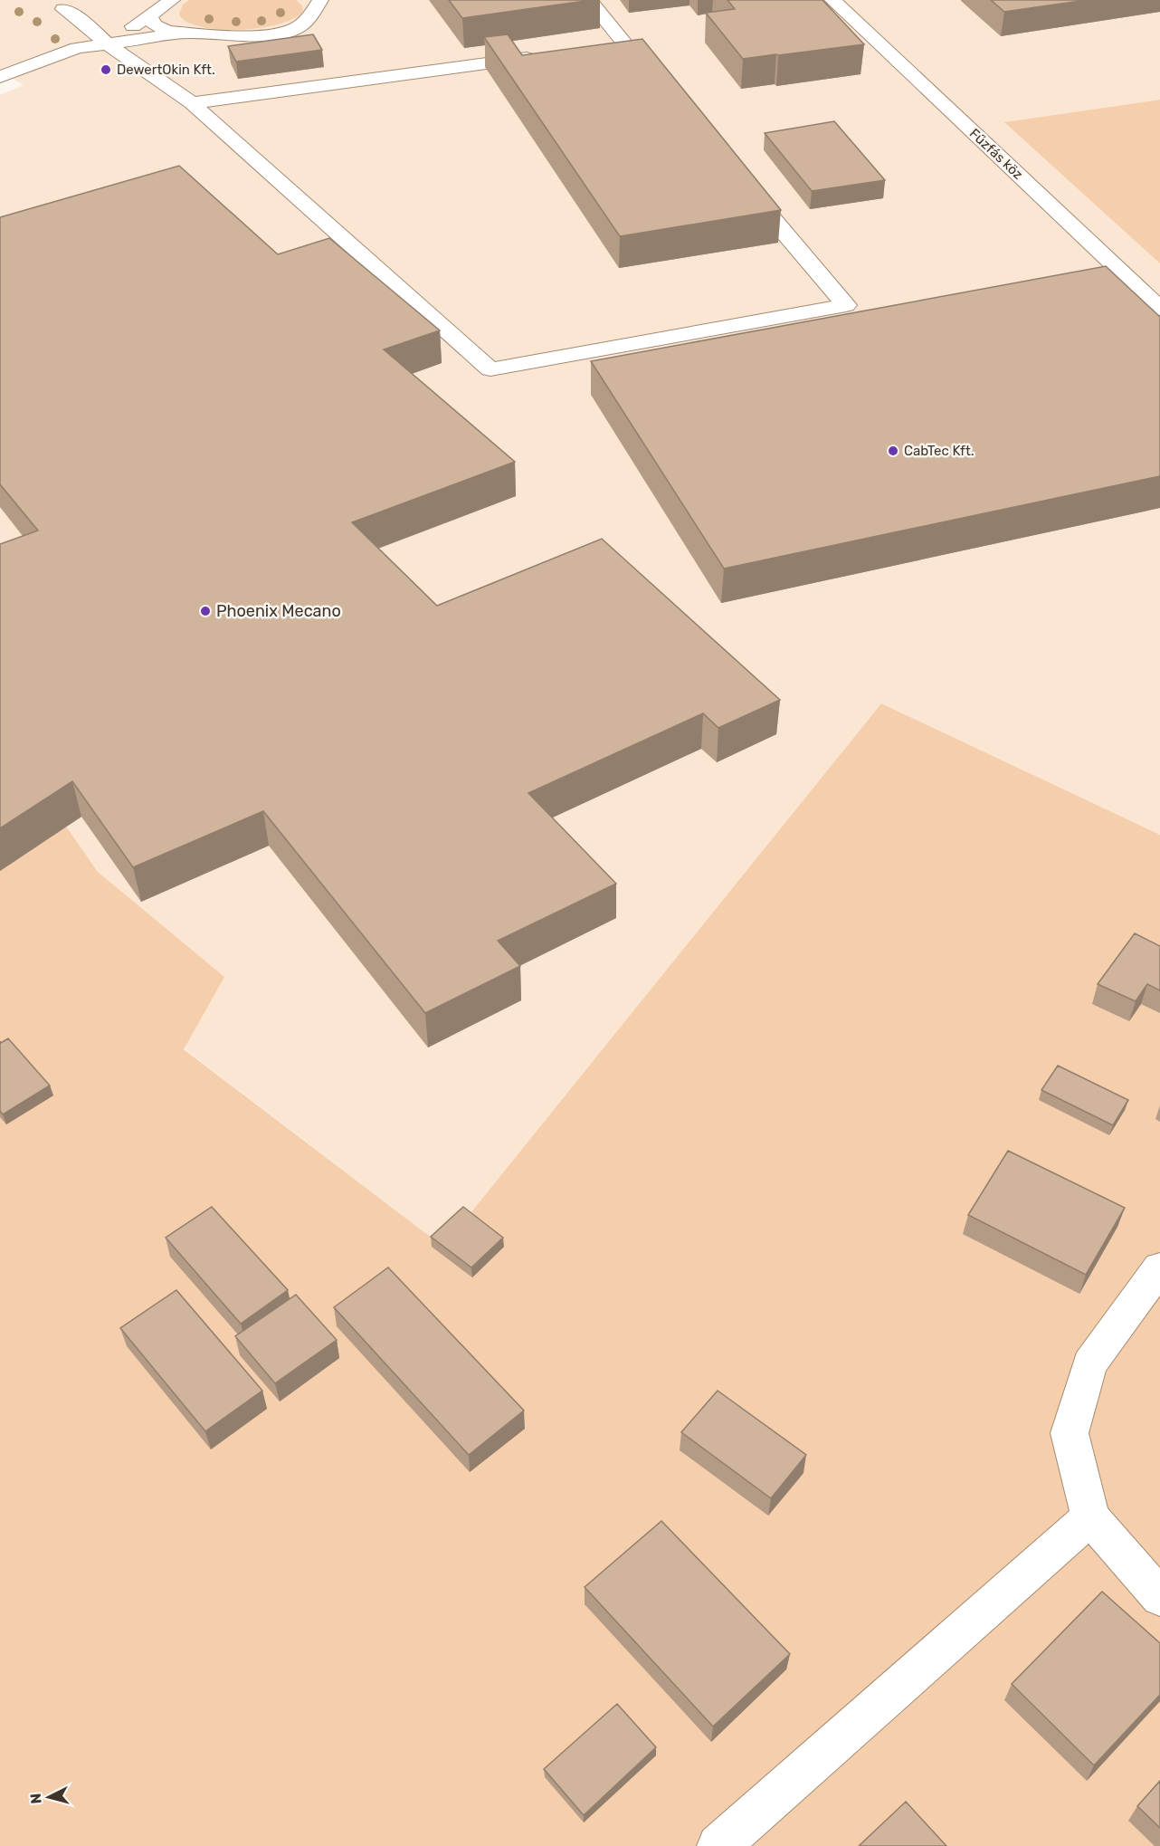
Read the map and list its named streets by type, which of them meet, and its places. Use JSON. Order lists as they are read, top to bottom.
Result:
{
  "streets": {
    "street": ["Fűzfás köz"]
  },
  "places": ["DewertOkin Kft.", "CabTec Kft.", "Phoenix Mecano"],
  "north": "left"
}
